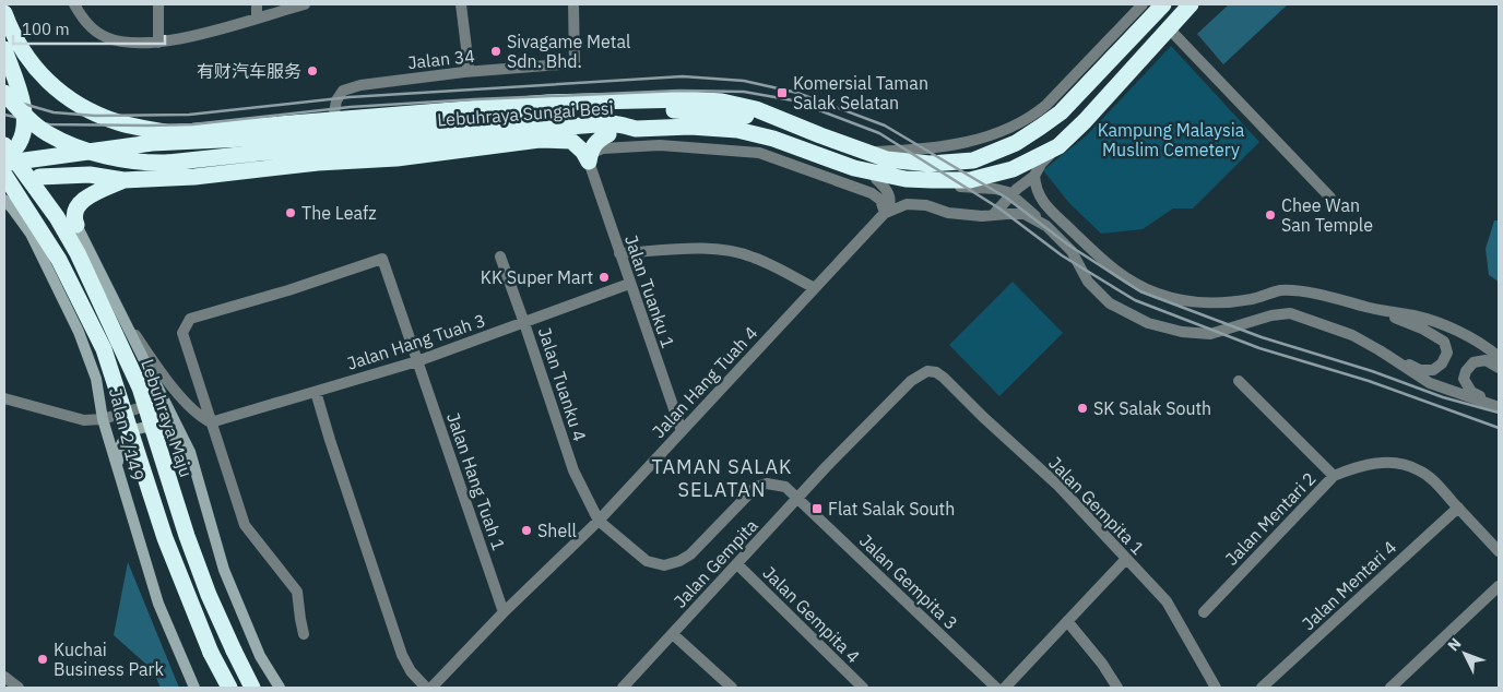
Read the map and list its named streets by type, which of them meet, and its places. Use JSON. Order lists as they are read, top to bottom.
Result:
{
  "streets": {
    "highway": ["Lebuhraya Sungai Besi", "Lebuhraya Maju"],
    "main road": ["Jalan 2/149"],
    "street": [
      "Jalan 34",
      "Jalan Tuanku 1",
      "Jalan Hang Tuah 3",
      "Jalan Hang Tuah 4",
      "Jalan Tuanku 4",
      "Jalan Hang Tuah 1",
      "Jalan Gempita 1",
      "Jalan Mentari 2",
      "Jalan Gempita",
      "Jalan Gempita 3",
      "Jalan Mentari 4",
      "Jalan Gempita 4"
    ]
  },
  "crossings": [
    ["Jalan Tuanku 1", "Jalan Hang Tuah 3"],
    ["Jalan Tuanku 1", "Jalan Hang Tuah 4"],
    ["Jalan Hang Tuah 3", "Jalan Tuanku 4"],
    ["Jalan Hang Tuah 3", "Jalan Hang Tuah 1"],
    ["Jalan Hang Tuah 4", "Jalan Tuanku 4"],
    ["Jalan Hang Tuah 4", "Jalan Hang Tuah 1"],
    ["Jalan Hang Tuah 4", "Jalan Gempita 3"],
    ["Jalan Tuanku 4", "Jalan Gempita 3"],
    ["Jalan Gempita 1", "Jalan Gempita"],
    ["Jalan Mentari 2", "Jalan Mentari 4"],
    ["Jalan Gempita", "Jalan Gempita 3"],
    ["Jalan Gempita", "Jalan Gempita 4"]
  ],
  "districts": ["TAMAN SALAK SELATAN"],
  "parks": ["Kampung Malaysia Muslim Cemetery"],
  "places": {
    "other": [
      "Sivagame Metal Sdn. Bhd.",
      "有财汽车服务",
      "The Leafz",
      "Chee Wan San Temple",
      "KK Super Mart",
      "SK Salak South",
      "Shell",
      "Kuchai Business Park"
    ],
    "transit": ["Komersial Taman Salak Selatan", "Flat Salak South"]
  },
  "scale_bar": "100 m",
  "north": "top left"
}
